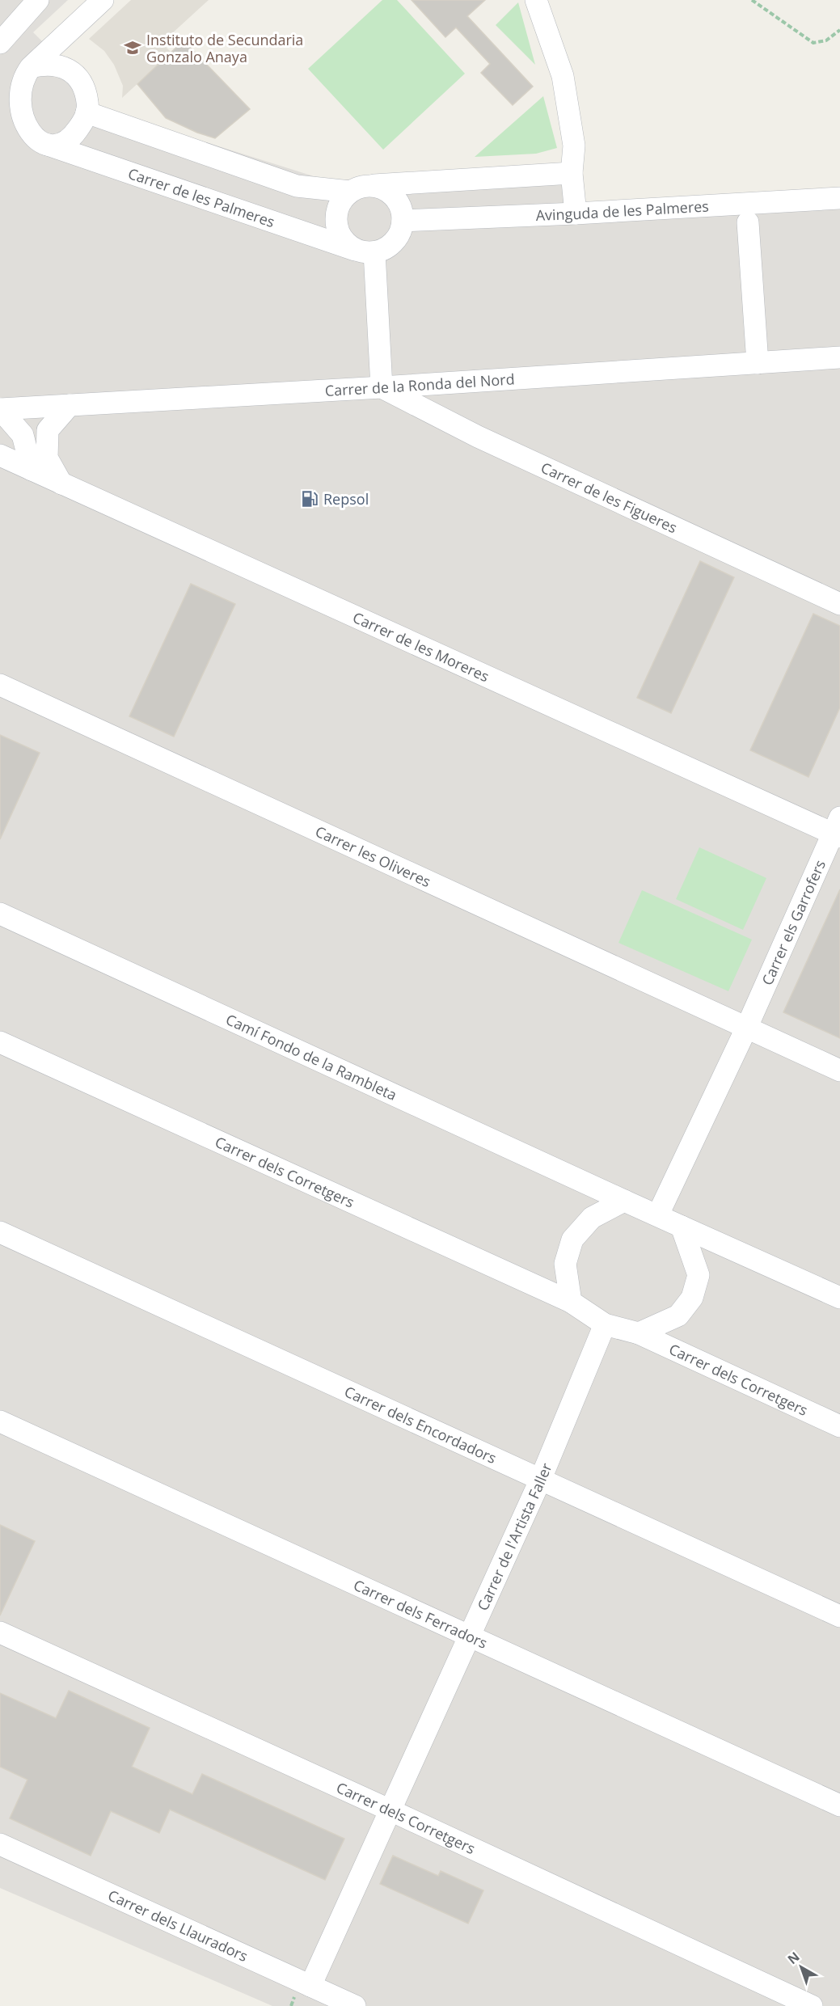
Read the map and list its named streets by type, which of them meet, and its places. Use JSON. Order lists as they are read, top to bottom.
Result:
{
  "streets": {
    "street": [
      "Carrer de les Palmeres",
      "Avinguda de les Palmeres",
      "Carrer de la Ronda del Nord",
      "Carrer de les Figueres",
      "Carrer de les Moreres",
      "Carrer les Oliveres",
      "Carrer els Garrofers",
      "Camí Fondo de la Rambleta",
      "Carrer dels Corretgers",
      "Carrer dels Encordadors",
      "Carrer de l'Artista Faller",
      "Carrer dels Ferradors",
      "Carrer dels Llauradors"
    ]
  },
  "crossings": [
    ["Carrer de les Palmeres", "Avinguda de les Palmeres"],
    ["Carrer de la Ronda del Nord", "Carrer de les Figueres"],
    ["Carrer de les Moreres", "Carrer els Garrofers"],
    ["Carrer les Oliveres", "Carrer els Garrofers"],
    ["Carrer els Garrofers", "Camí Fondo de la Rambleta"],
    ["Carrer els Garrofers", "Carrer dels Corretgers"],
    ["Carrer els Garrofers", "Carrer de l'Artista Faller"],
    ["Camí Fondo de la Rambleta", "Carrer dels Corretgers"],
    ["Camí Fondo de la Rambleta", "Carrer de l'Artista Faller"],
    ["Carrer dels Corretgers", "Carrer de l'Artista Faller"],
    ["Carrer dels Encordadors", "Carrer de l'Artista Faller"],
    ["Carrer de l'Artista Faller", "Carrer dels Ferradors"],
    ["Carrer de l'Artista Faller", "Carrer dels Llauradors"]
  ],
  "places": {
    "school or university": ["Instituto de Secundaria Gonzalo Anaya"],
    "fuel station": ["Repsol"]
  },
  "north": "top left"
}
